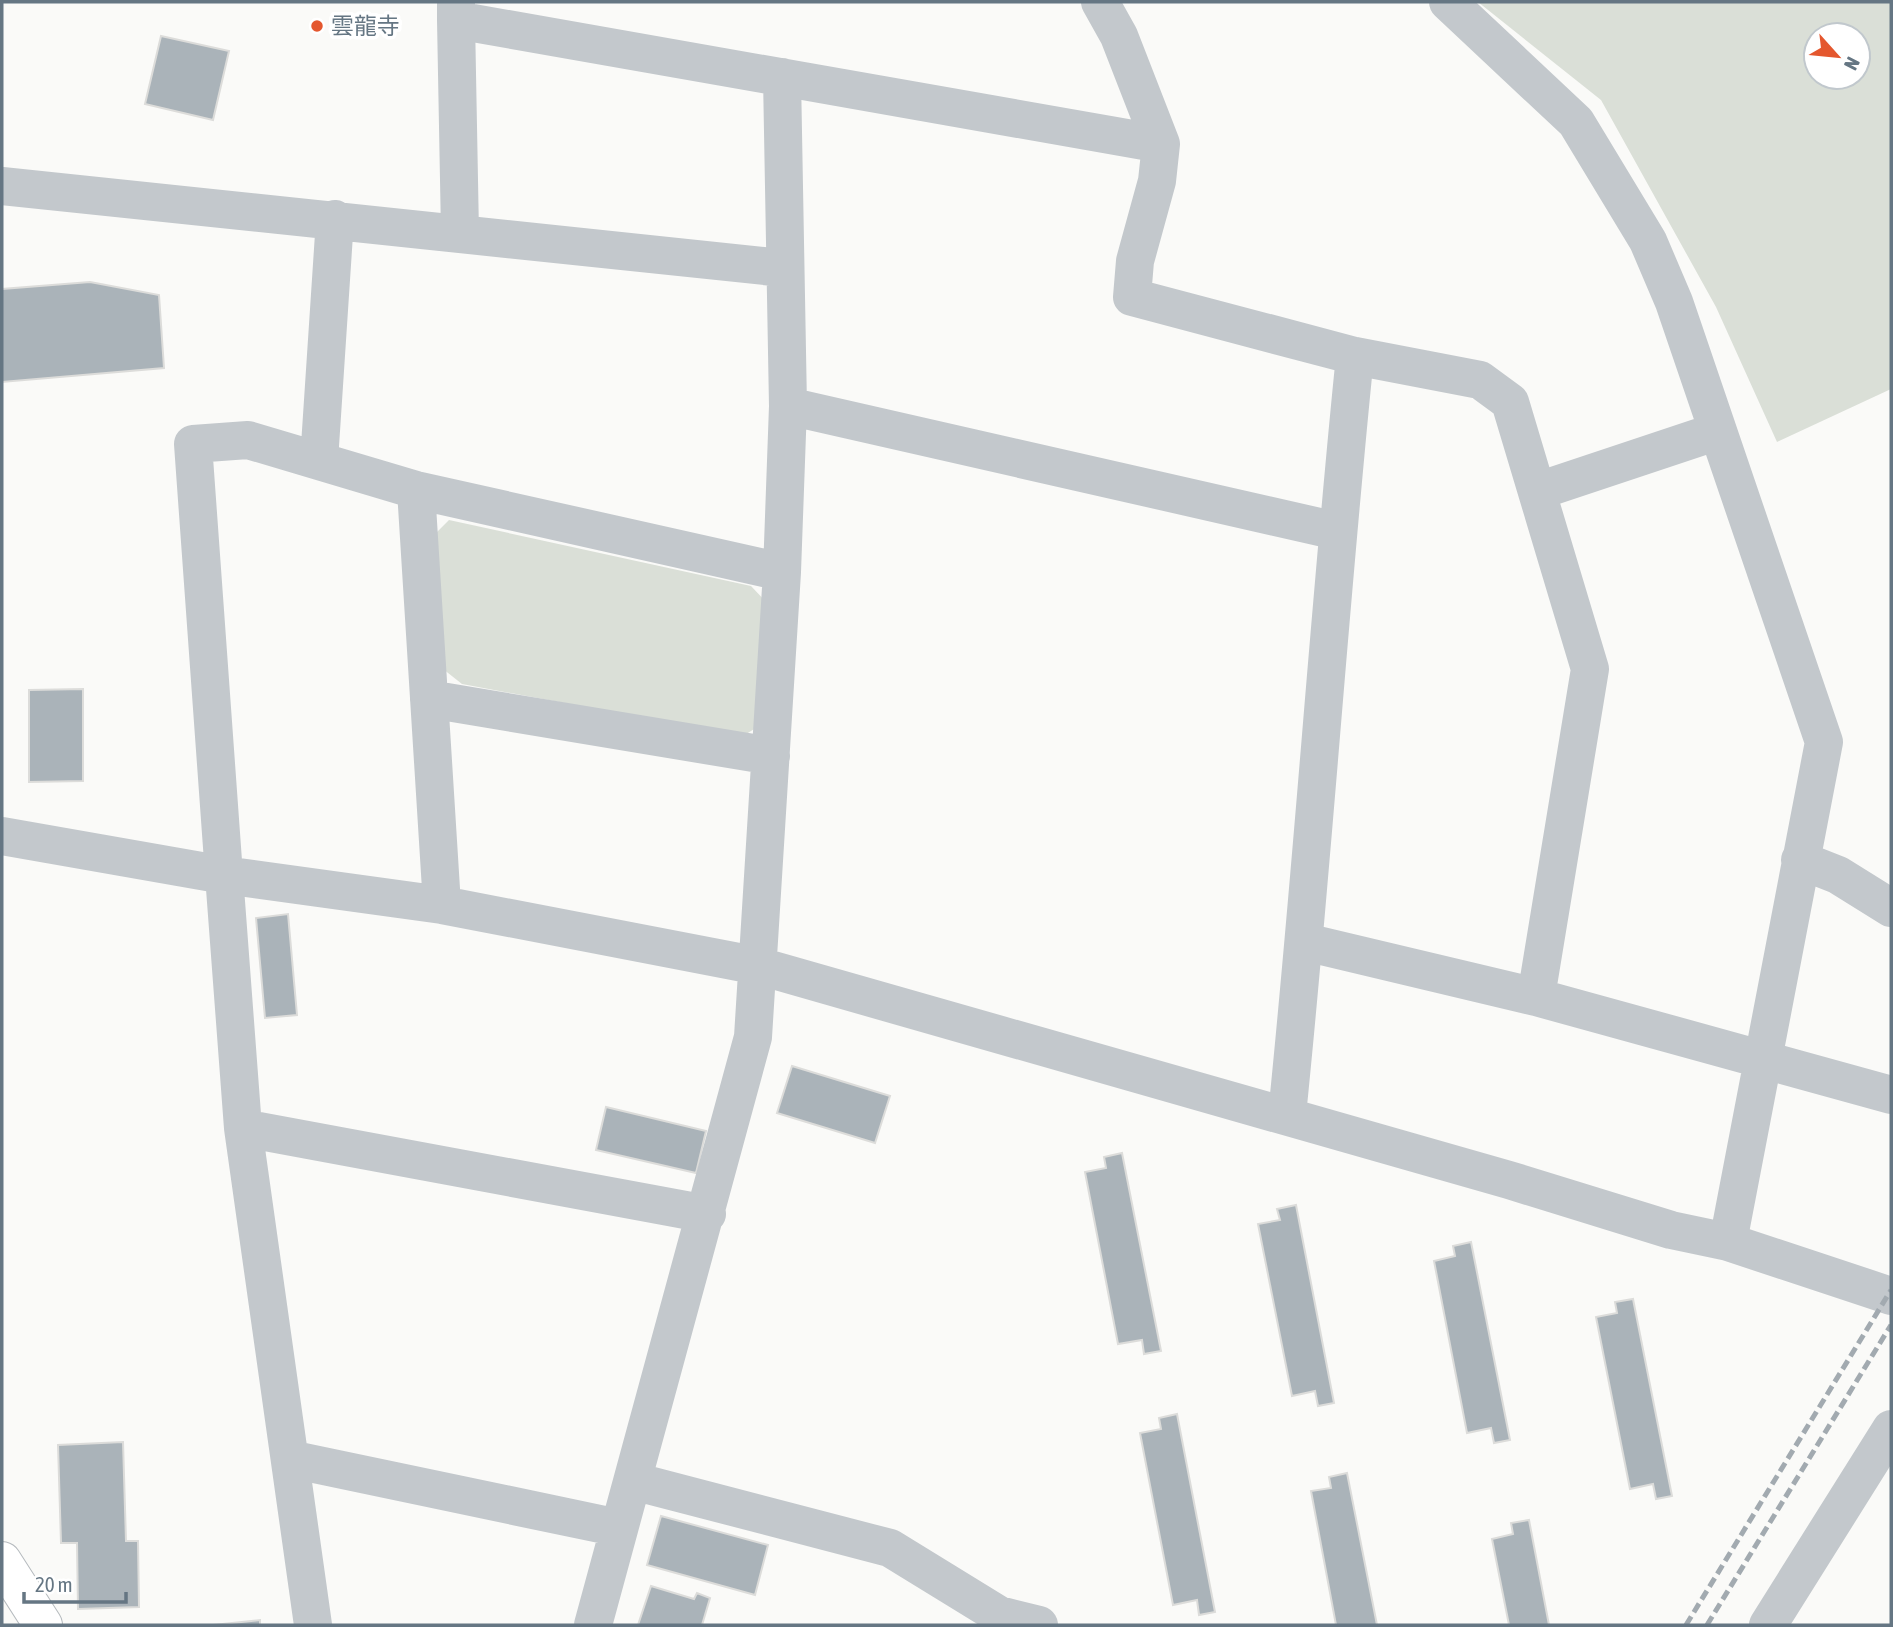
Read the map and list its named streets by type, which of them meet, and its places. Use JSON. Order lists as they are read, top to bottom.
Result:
{
  "places": ["雲龍寺"],
  "scale_bar": "20 m",
  "north": "bottom right"
}
